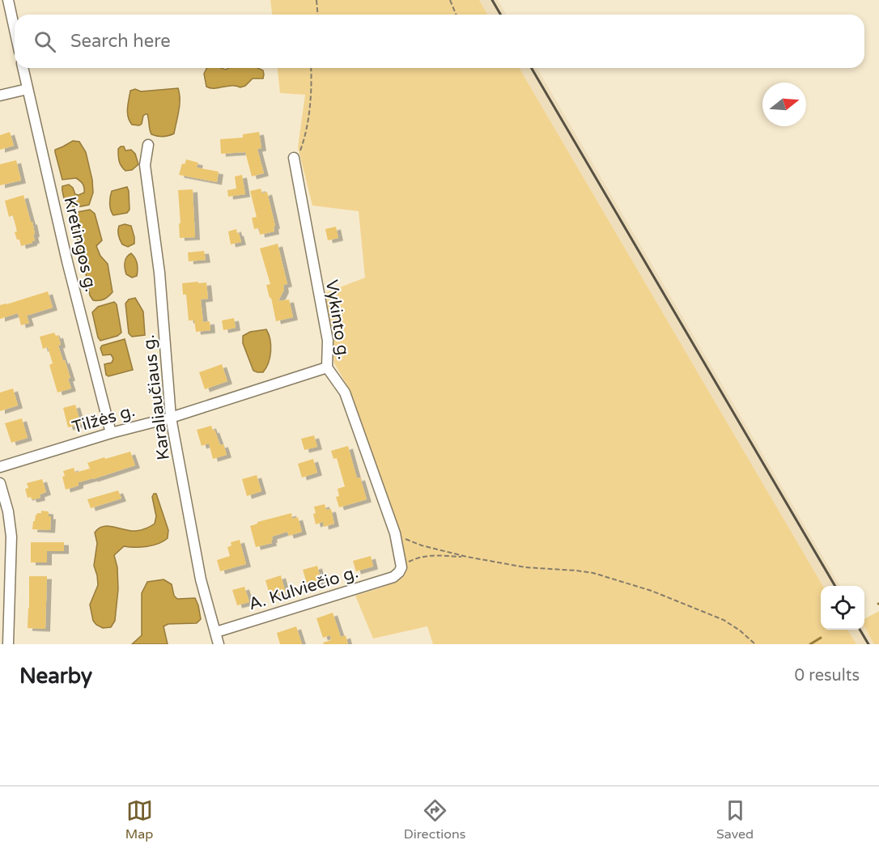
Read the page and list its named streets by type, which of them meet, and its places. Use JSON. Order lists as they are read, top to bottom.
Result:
{
  "streets": {
    "street": [
      "Kretingos g.",
      "Vykinto g.",
      "Karaliaučiaus g.",
      "Tilžės g.",
      "A. Kulviečio g."
    ]
  },
  "crossings": [
    ["Kretingos g.", "Tilžės g."],
    ["Vykinto g.", "Tilžės g."],
    ["Vykinto g.", "A. Kulviečio g."],
    ["Karaliaučiaus g.", "Tilžės g."],
    ["Karaliaučiaus g.", "A. Kulviečio g."]
  ],
  "north": "right",
  "page": {
    "search": "Search here",
    "heading": ["Nearby", "0 results"],
    "nav": ["Map", "Directions", "Saved"]
  }
}
